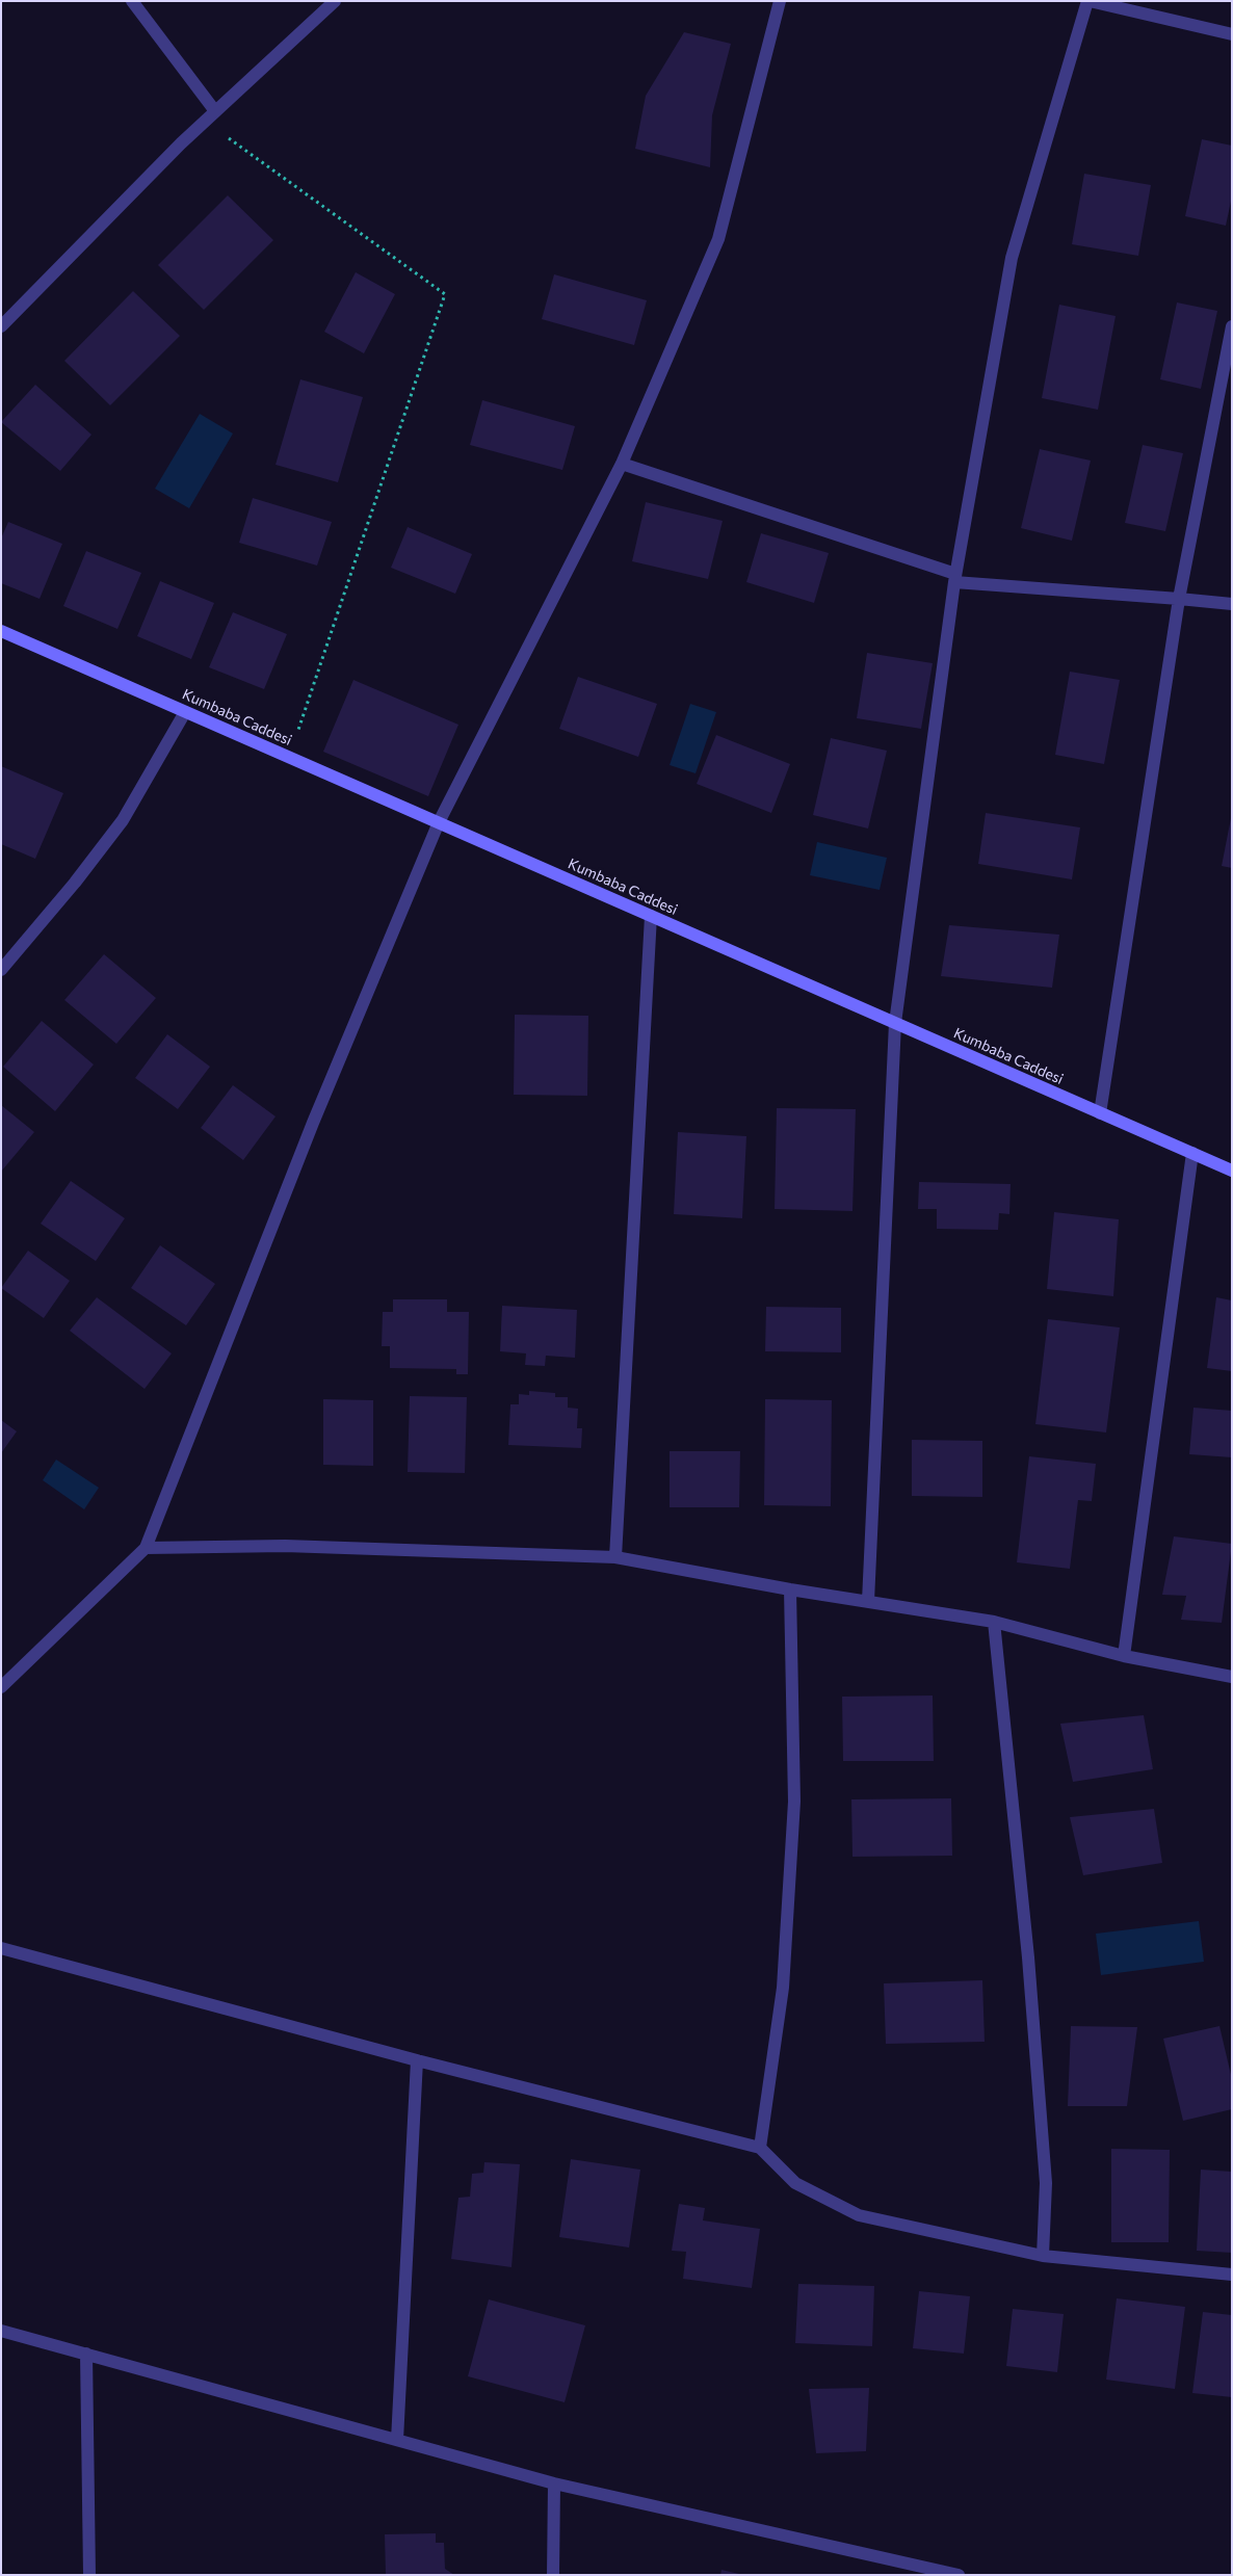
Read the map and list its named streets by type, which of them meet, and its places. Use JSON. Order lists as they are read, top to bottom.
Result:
{
  "streets": {
    "street": ["Kumbaba Caddesi"]
  }
}
